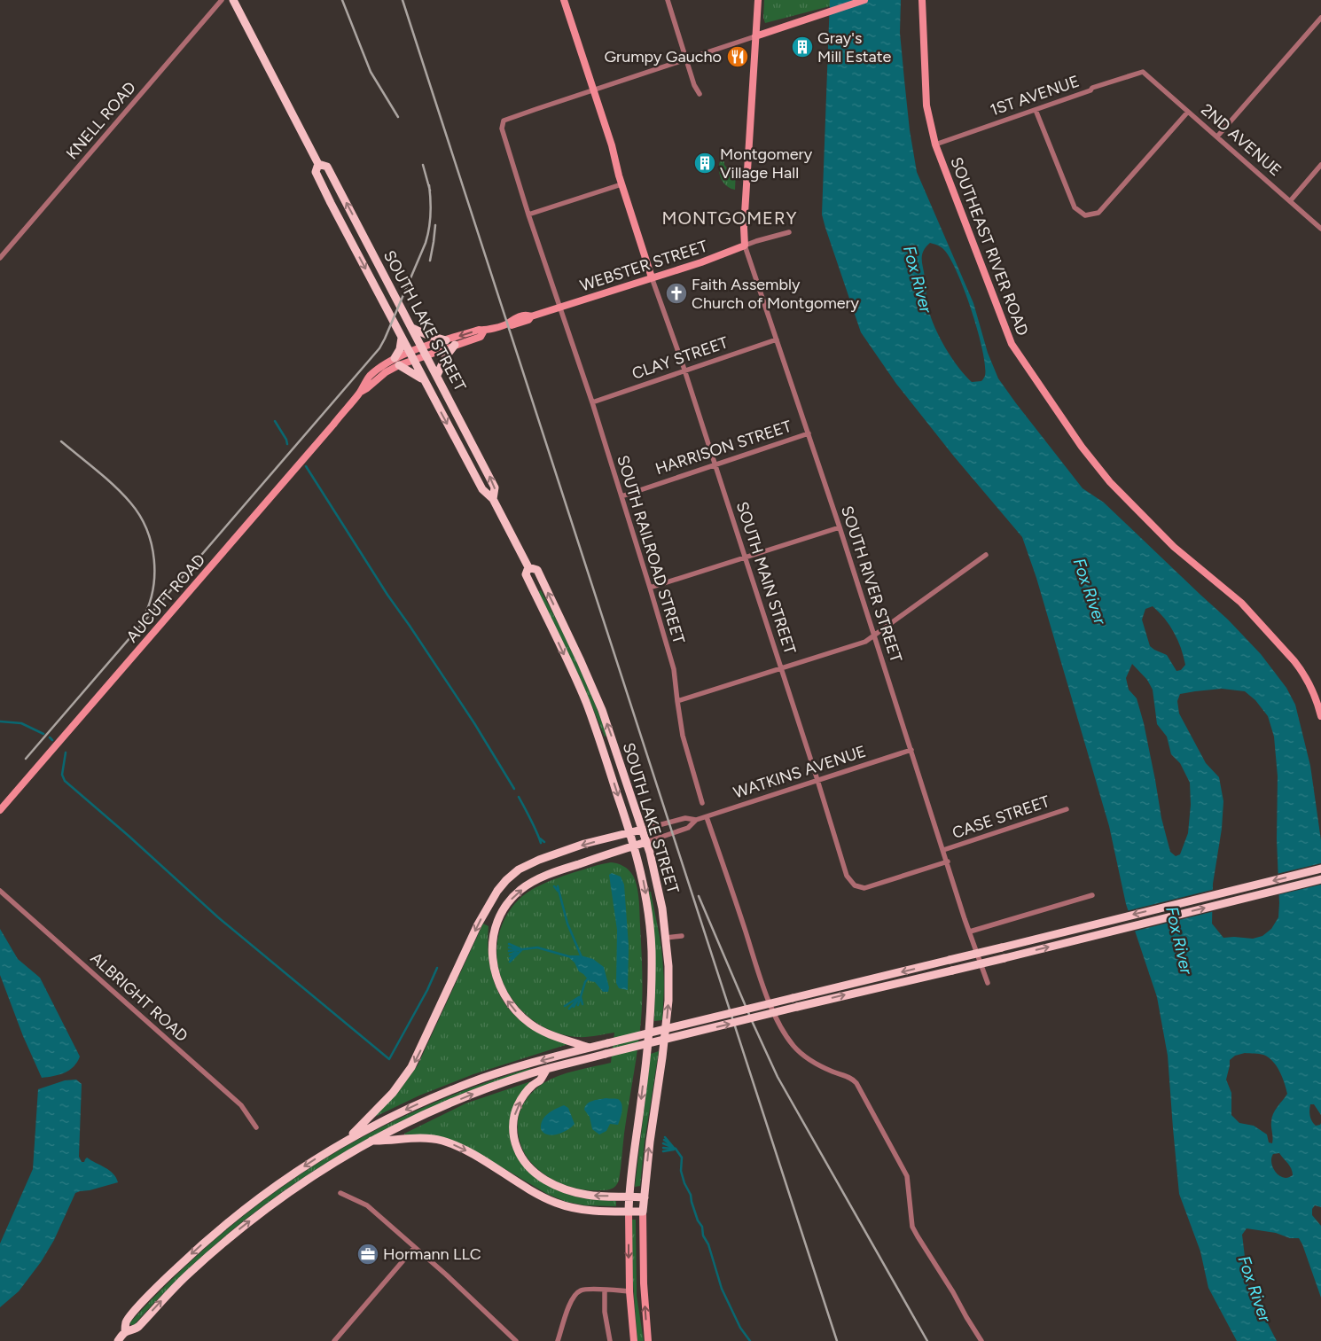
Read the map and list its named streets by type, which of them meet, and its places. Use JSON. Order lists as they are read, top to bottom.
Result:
{
  "streets": {
    "main road": ["SOUTH LAKE STREET"],
    "street": [
      "1ST AVENUE",
      "KNELL ROAD",
      "2ND AVENUE",
      "SOUTHEAST RIVER ROAD",
      "WEBSTER STREET",
      "CLAY STREET",
      "HARRISON STREET",
      "SOUTH RAILROAD STREET",
      "SOUTH MAIN STREET",
      "SOUTH RIVER STREET",
      "AUCUTT ROAD",
      "WATKINS AVENUE",
      "CASE STREET",
      "ALBRIGHT ROAD"
    ]
  },
  "crossings": [
    ["1ST AVENUE", "2ND AVENUE"],
    ["1ST AVENUE", "SOUTHEAST RIVER ROAD"],
    ["WEBSTER STREET", "SOUTH LAKE STREET"],
    ["WEBSTER STREET", "SOUTH RAILROAD STREET"],
    ["WEBSTER STREET", "SOUTH MAIN STREET"],
    ["WEBSTER STREET", "SOUTH RIVER STREET"],
    ["WEBSTER STREET", "AUCUTT ROAD"],
    ["SOUTH LAKE STREET", "WATKINS AVENUE"],
    ["CLAY STREET", "SOUTH RAILROAD STREET"],
    ["CLAY STREET", "SOUTH MAIN STREET"],
    ["CLAY STREET", "SOUTH RIVER STREET"],
    ["HARRISON STREET", "SOUTH RAILROAD STREET"],
    ["HARRISON STREET", "SOUTH MAIN STREET"],
    ["HARRISON STREET", "SOUTH RIVER STREET"],
    ["SOUTH MAIN STREET", "WATKINS AVENUE"],
    ["SOUTH MAIN STREET", "CASE STREET"],
    ["SOUTH RIVER STREET", "WATKINS AVENUE"],
    ["SOUTH RIVER STREET", "CASE STREET"]
  ],
  "districts": ["MONTGOMERY"],
  "water": ["Fox River"],
  "places": {
    "building": ["Gray's Mill Estate", "Montgomery Village Hall"],
    "restaurant": ["Grumpy Gaucho"],
    "church": ["Faith Assembly Church of Montgomery"],
    "office": ["Hormann LLC"]
  }
}
